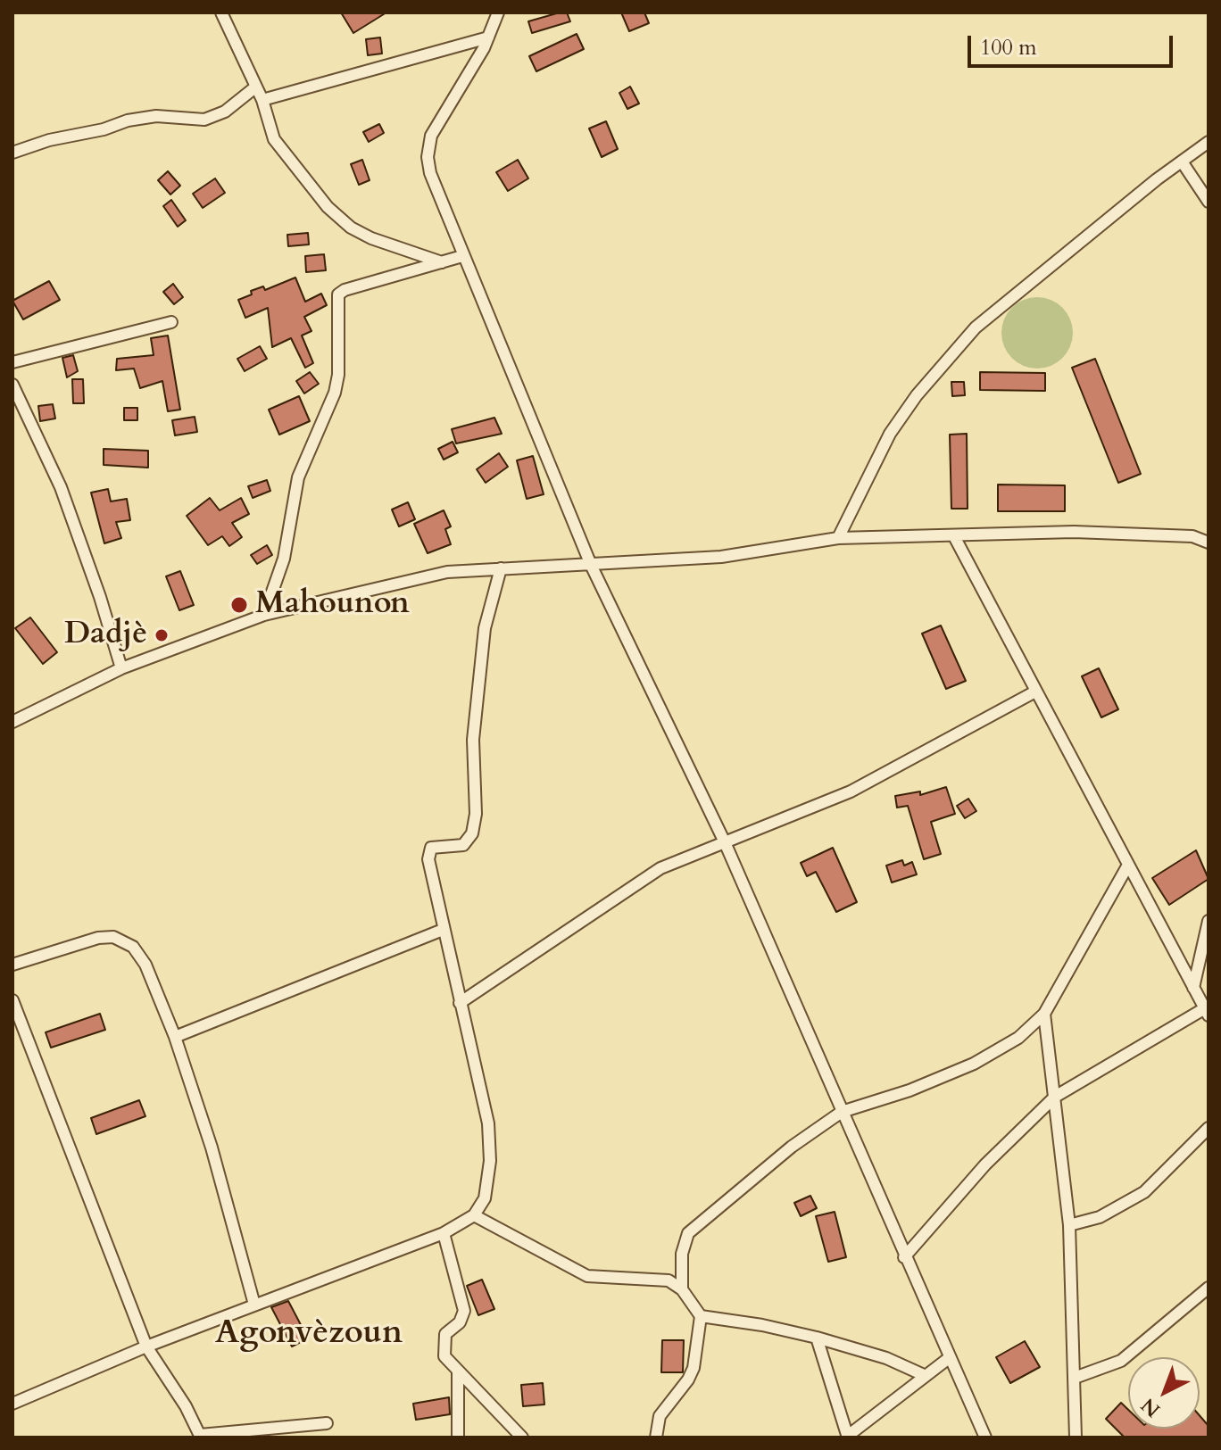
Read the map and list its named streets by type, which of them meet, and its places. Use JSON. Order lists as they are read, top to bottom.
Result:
{
  "districts": ["Agonvèzoun"],
  "places": ["Mahounon", "Dadjè"],
  "scale_bar": "100 m",
  "north": "bottom left"
}
